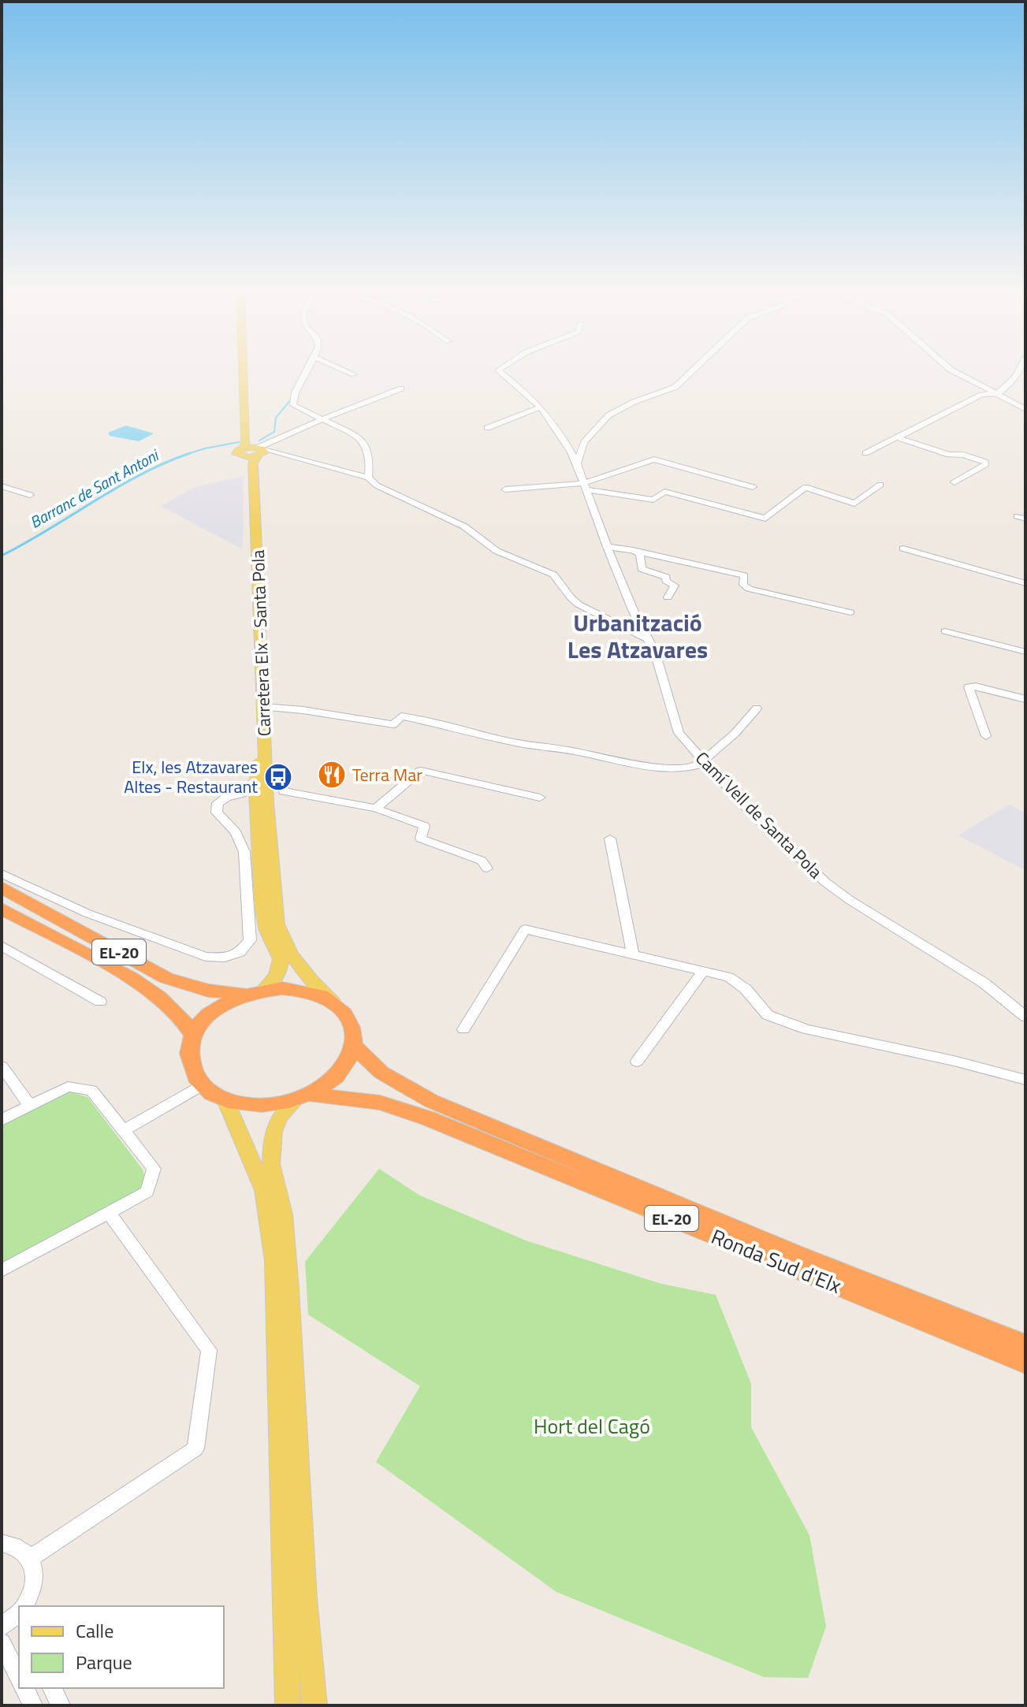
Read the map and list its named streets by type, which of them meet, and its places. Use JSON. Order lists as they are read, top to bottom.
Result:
{
  "streets": {
    "highway": ["EL-20", "Ronda Sud d'Elx"],
    "main road": ["Carretera Elx - Santa Pola"],
    "street": ["Camí Vell de Santa Pola"]
  },
  "crossings": [
    ["Carretera Elx - Santa Pola", "EL-20"],
    ["Carretera Elx - Santa Pola", "Ronda Sud d'Elx"],
    ["EL-20", "Ronda Sud d'Elx"]
  ],
  "districts": ["Urbanització Les Atzavares"],
  "water": ["Barranc de Sant Antoni"],
  "parks": ["Hort del Cagó"],
  "places": {
    "restaurant": ["Terra Mar"],
    "bus stop": ["Elx, les Atzavares Altes - Restaurant"]
  },
  "legend": ["Calle", "Parque"]
}
